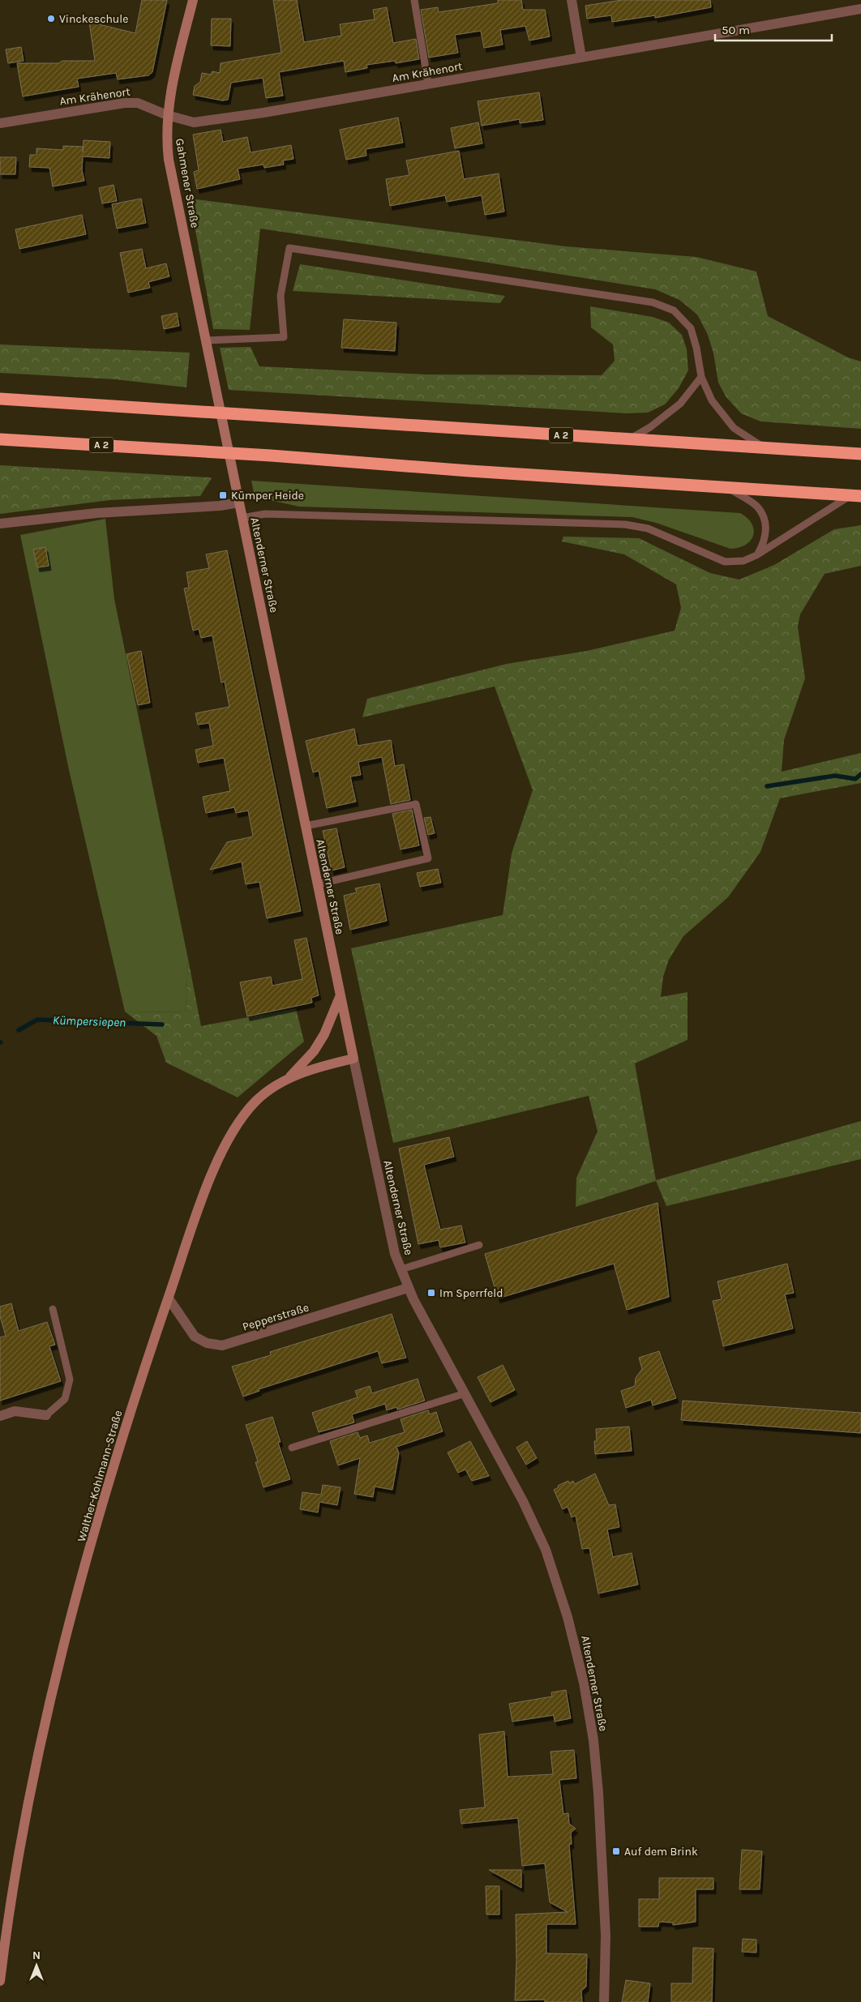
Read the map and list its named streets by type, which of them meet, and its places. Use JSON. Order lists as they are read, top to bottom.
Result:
{
  "streets": {
    "highway": ["A 2"],
    "main road": ["Gahmener Straße", "Altenderner Straße", "Walther-Kohlmann-Straße"],
    "street": ["Am Krähenort", "Pepperstraße"]
  },
  "crossings": [
    ["Am Krähenort", "Gahmener Straße"],
    ["Gahmener Straße", "Altenderner Straße"],
    ["Altenderner Straße", "Pepperstraße"],
    ["Altenderner Straße", "Walther-Kohlmann-Straße"],
    ["Pepperstraße", "Walther-Kohlmann-Straße"]
  ],
  "water": ["Kümpersiepen"],
  "places": {
    "other": ["Vinckeschule"],
    "transit": ["Kümper Heide", "Im Sperrfeld", "Auf dem Brink"]
  },
  "scale_bar": "50 m",
  "north": "top"
}
